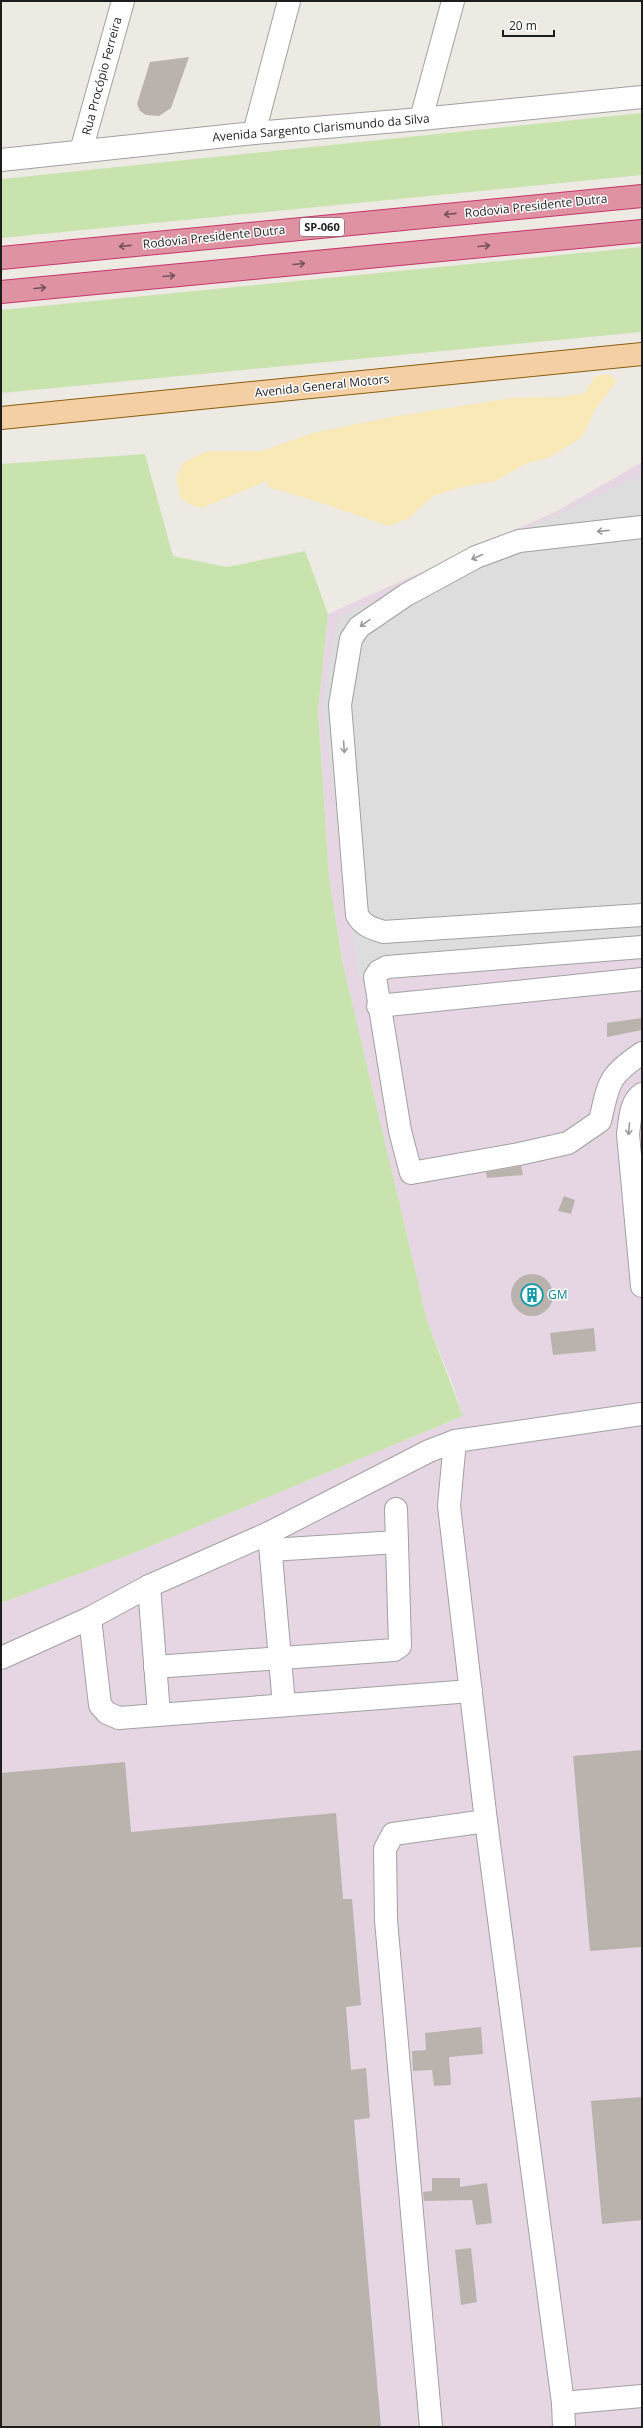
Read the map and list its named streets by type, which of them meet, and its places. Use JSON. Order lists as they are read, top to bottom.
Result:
{
  "streets": {
    "highway": ["Rodovia Presidente Dutra", "SP-060"],
    "main road": ["Avenida General Motors"],
    "street": ["Rua Procópio Ferreira", "Avenida Sargento Clarismundo da Silva"]
  },
  "crossings": [
    ["Rua Procópio Ferreira", "Avenida Sargento Clarismundo da Silva"]
  ],
  "places": {
    "building": ["GM"]
  },
  "scale_bar": "20 m"
}
